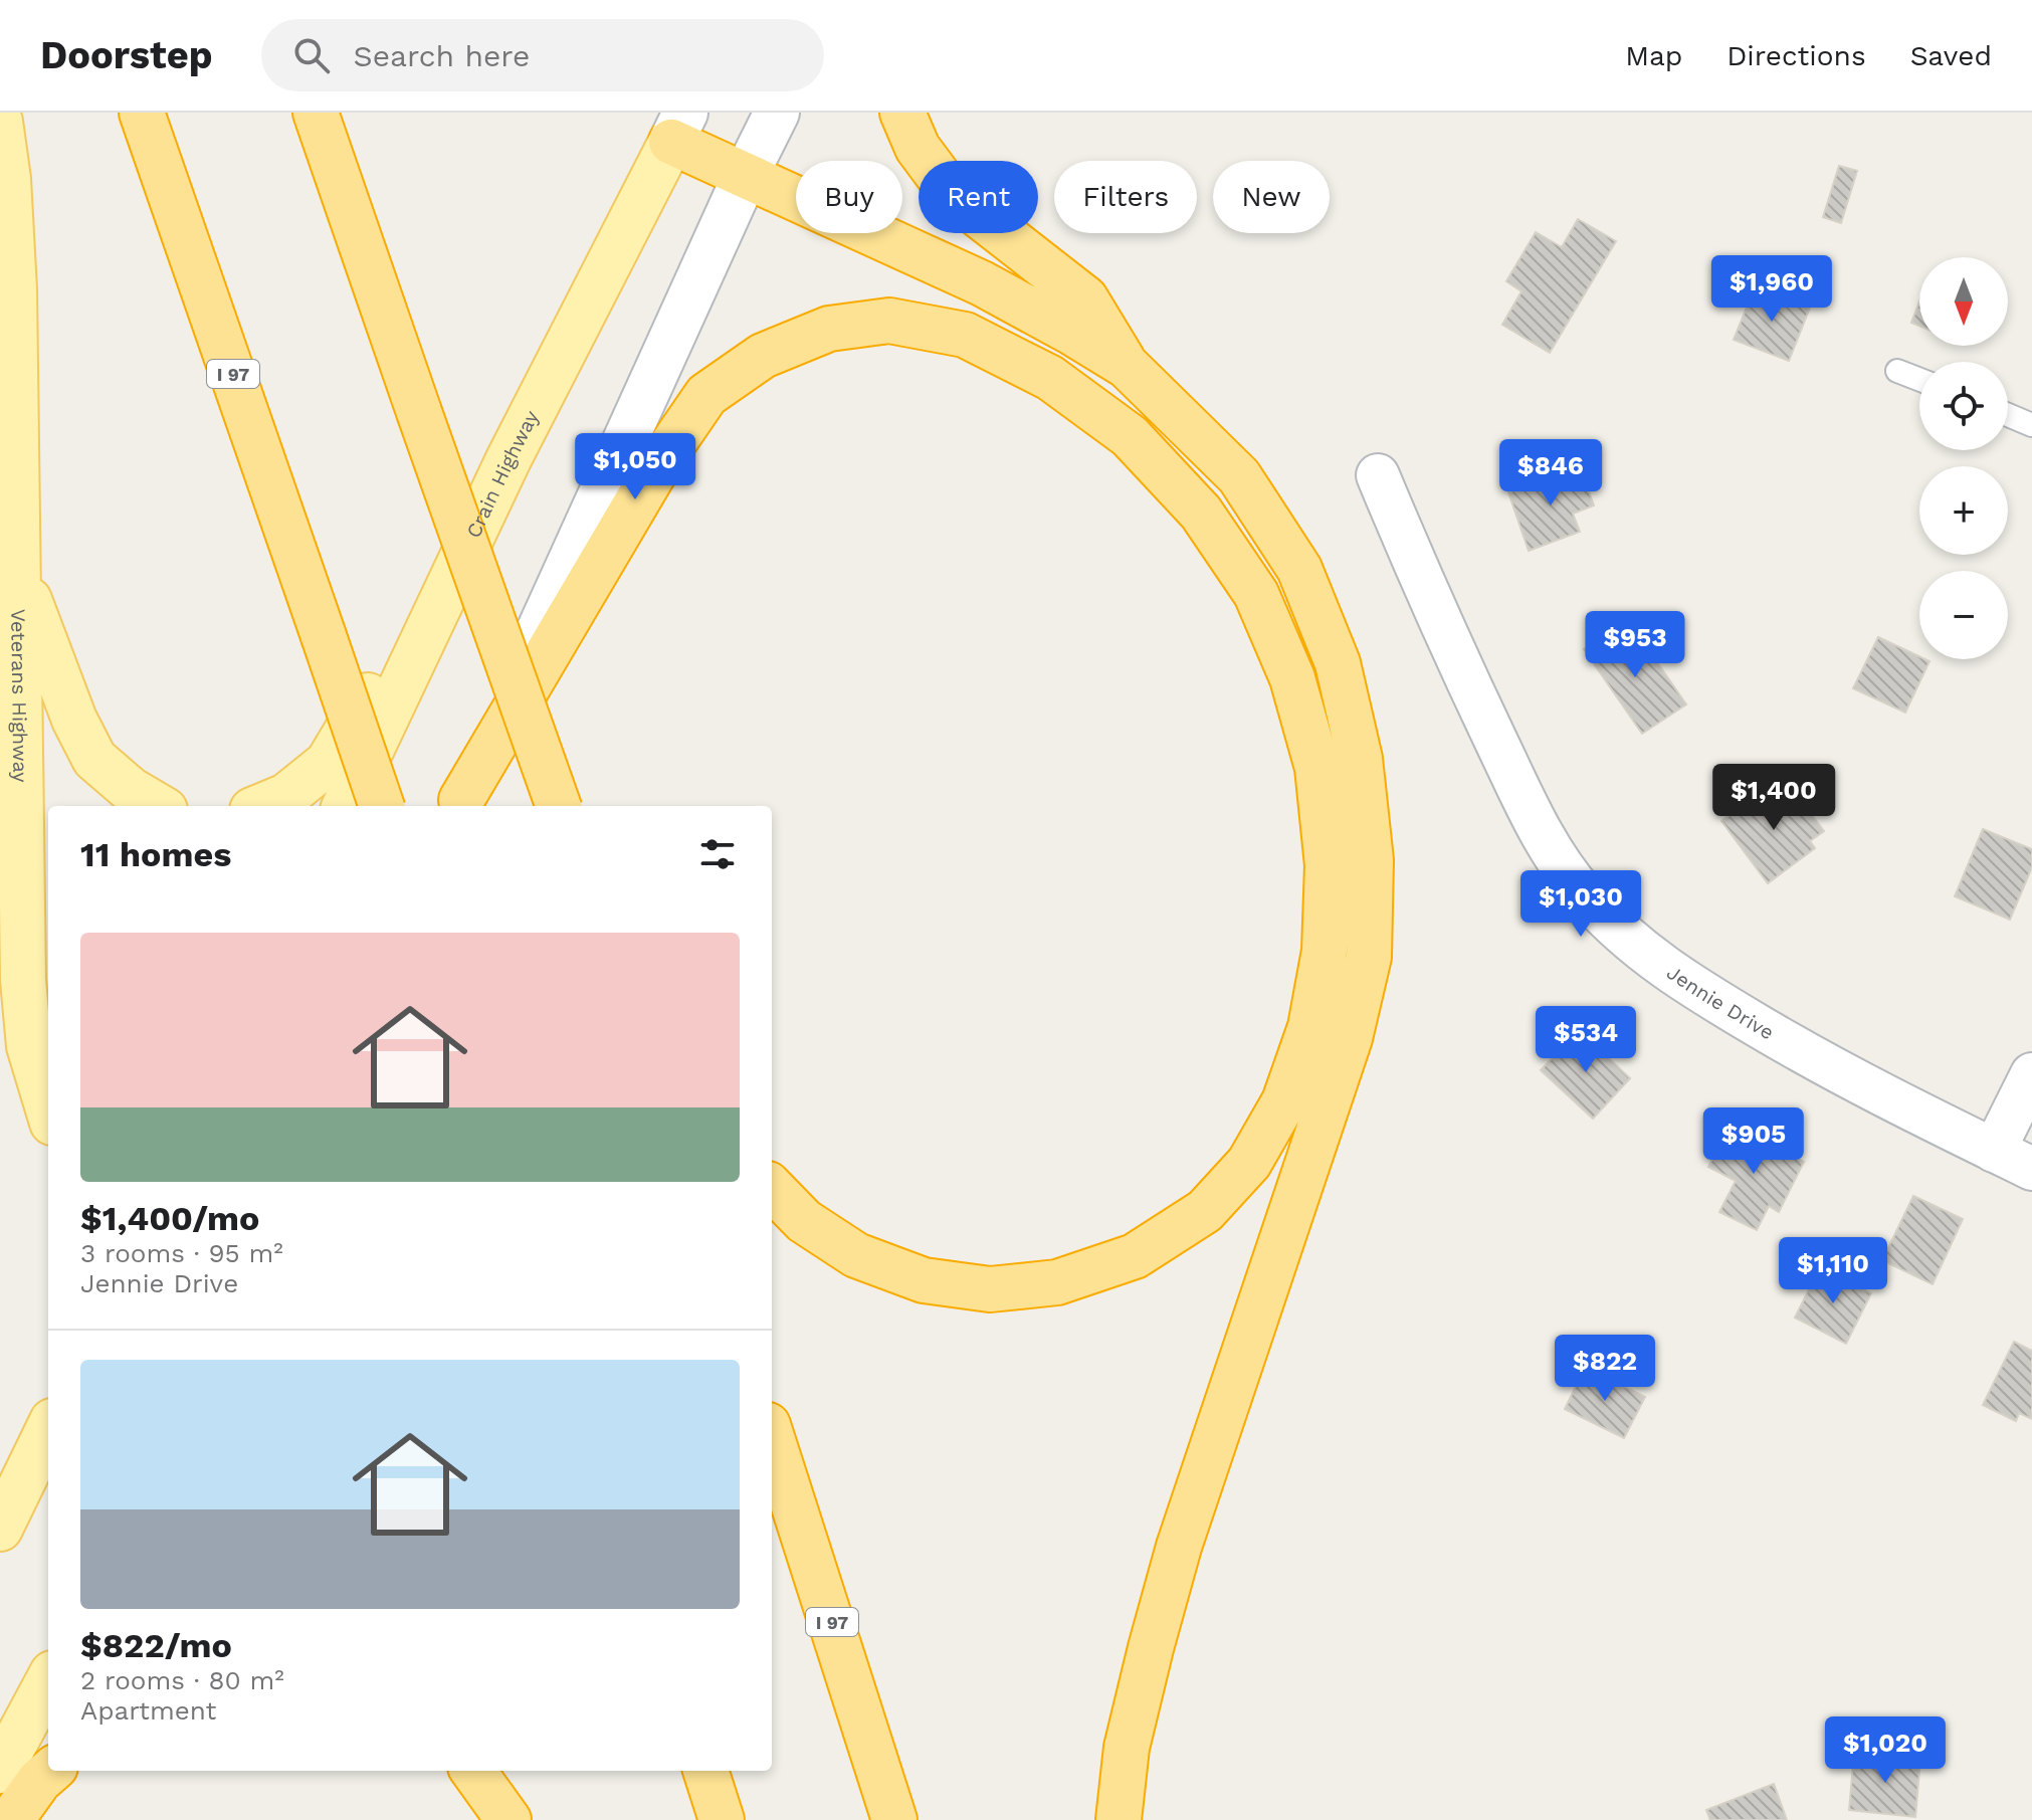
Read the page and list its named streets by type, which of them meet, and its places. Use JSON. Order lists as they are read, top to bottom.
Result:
{
  "streets": {
    "highway": ["I 97"],
    "main road": ["Crain Highway", "Veterans Highway"],
    "street": ["Jennie Drive"]
  },
  "north": "bottom",
  "page": {
    "header": "Doorstep",
    "search": "Search here",
    "nav": ["Map", "Directions", "Saved"],
    "chip": [
      "Buy",
      "Rent",
      "Filters",
      "New"
    ],
    "price": [
      "$1,960",
      "$1,050",
      "$846",
      "$953",
      "$1,400",
      "$1,030",
      "$534",
      "$905",
      "$1,110",
      "$822",
      "$1,020"
    ],
    "map_buttons": ["+", "−"],
    "heading": "11 homes",
    "list": [
      {
        "name": "$1,400/mo",
        "note": "3 rooms · 95 m² · Jennie Drive"
      },
      {
        "name": "$822/mo",
        "note": "2 rooms · 80 m² · Apartment"
      }
    ]
  }
}
